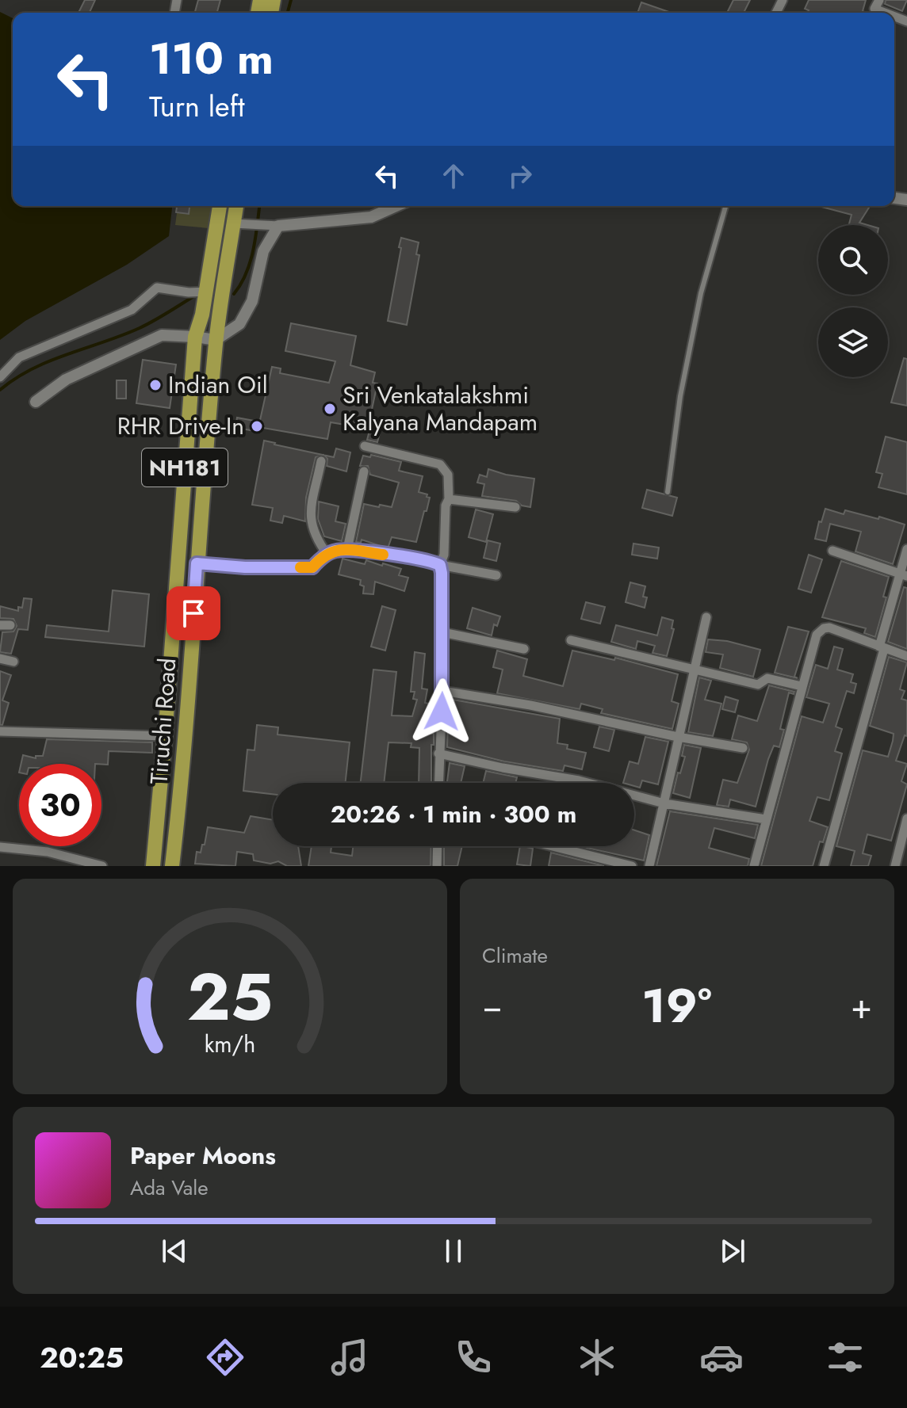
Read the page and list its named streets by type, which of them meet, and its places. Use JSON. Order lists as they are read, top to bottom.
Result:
{
  "streets": {
    "highway": ["NH181", "Tiruchi Road"]
  },
  "places": ["Indian Oil", "Sri Venkatalakshmi Kalyana Mandapam", "RHR Drive-In"],
  "page": {
    "turn": ["110 m", "Turn left"],
    "limit": "30",
    "trip": "20:26 · 1 min · 300 m",
    "tile": "Climate",
    "heat": ["−", "19°", "+"],
    "song": ["Paper Moons", "Ada Vale"],
    "tabs": "20:25",
    "gauge": ["25", "km/h"]
  }
}
